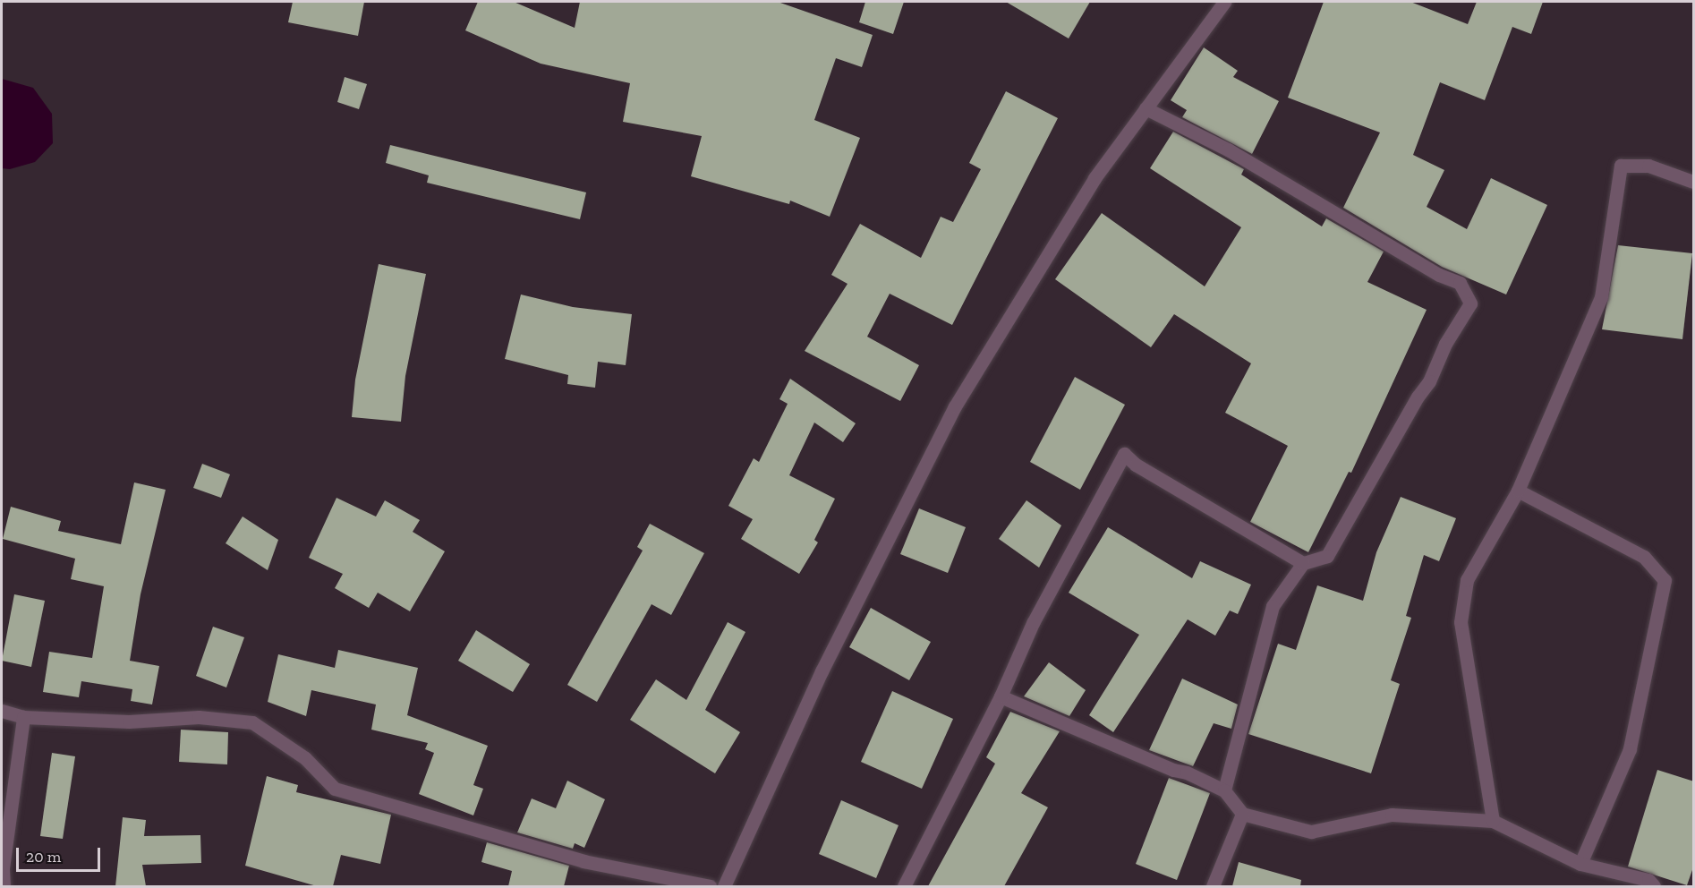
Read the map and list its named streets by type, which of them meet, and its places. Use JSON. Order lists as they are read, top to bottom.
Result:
{
  "scale_bar": "20 m"
}
